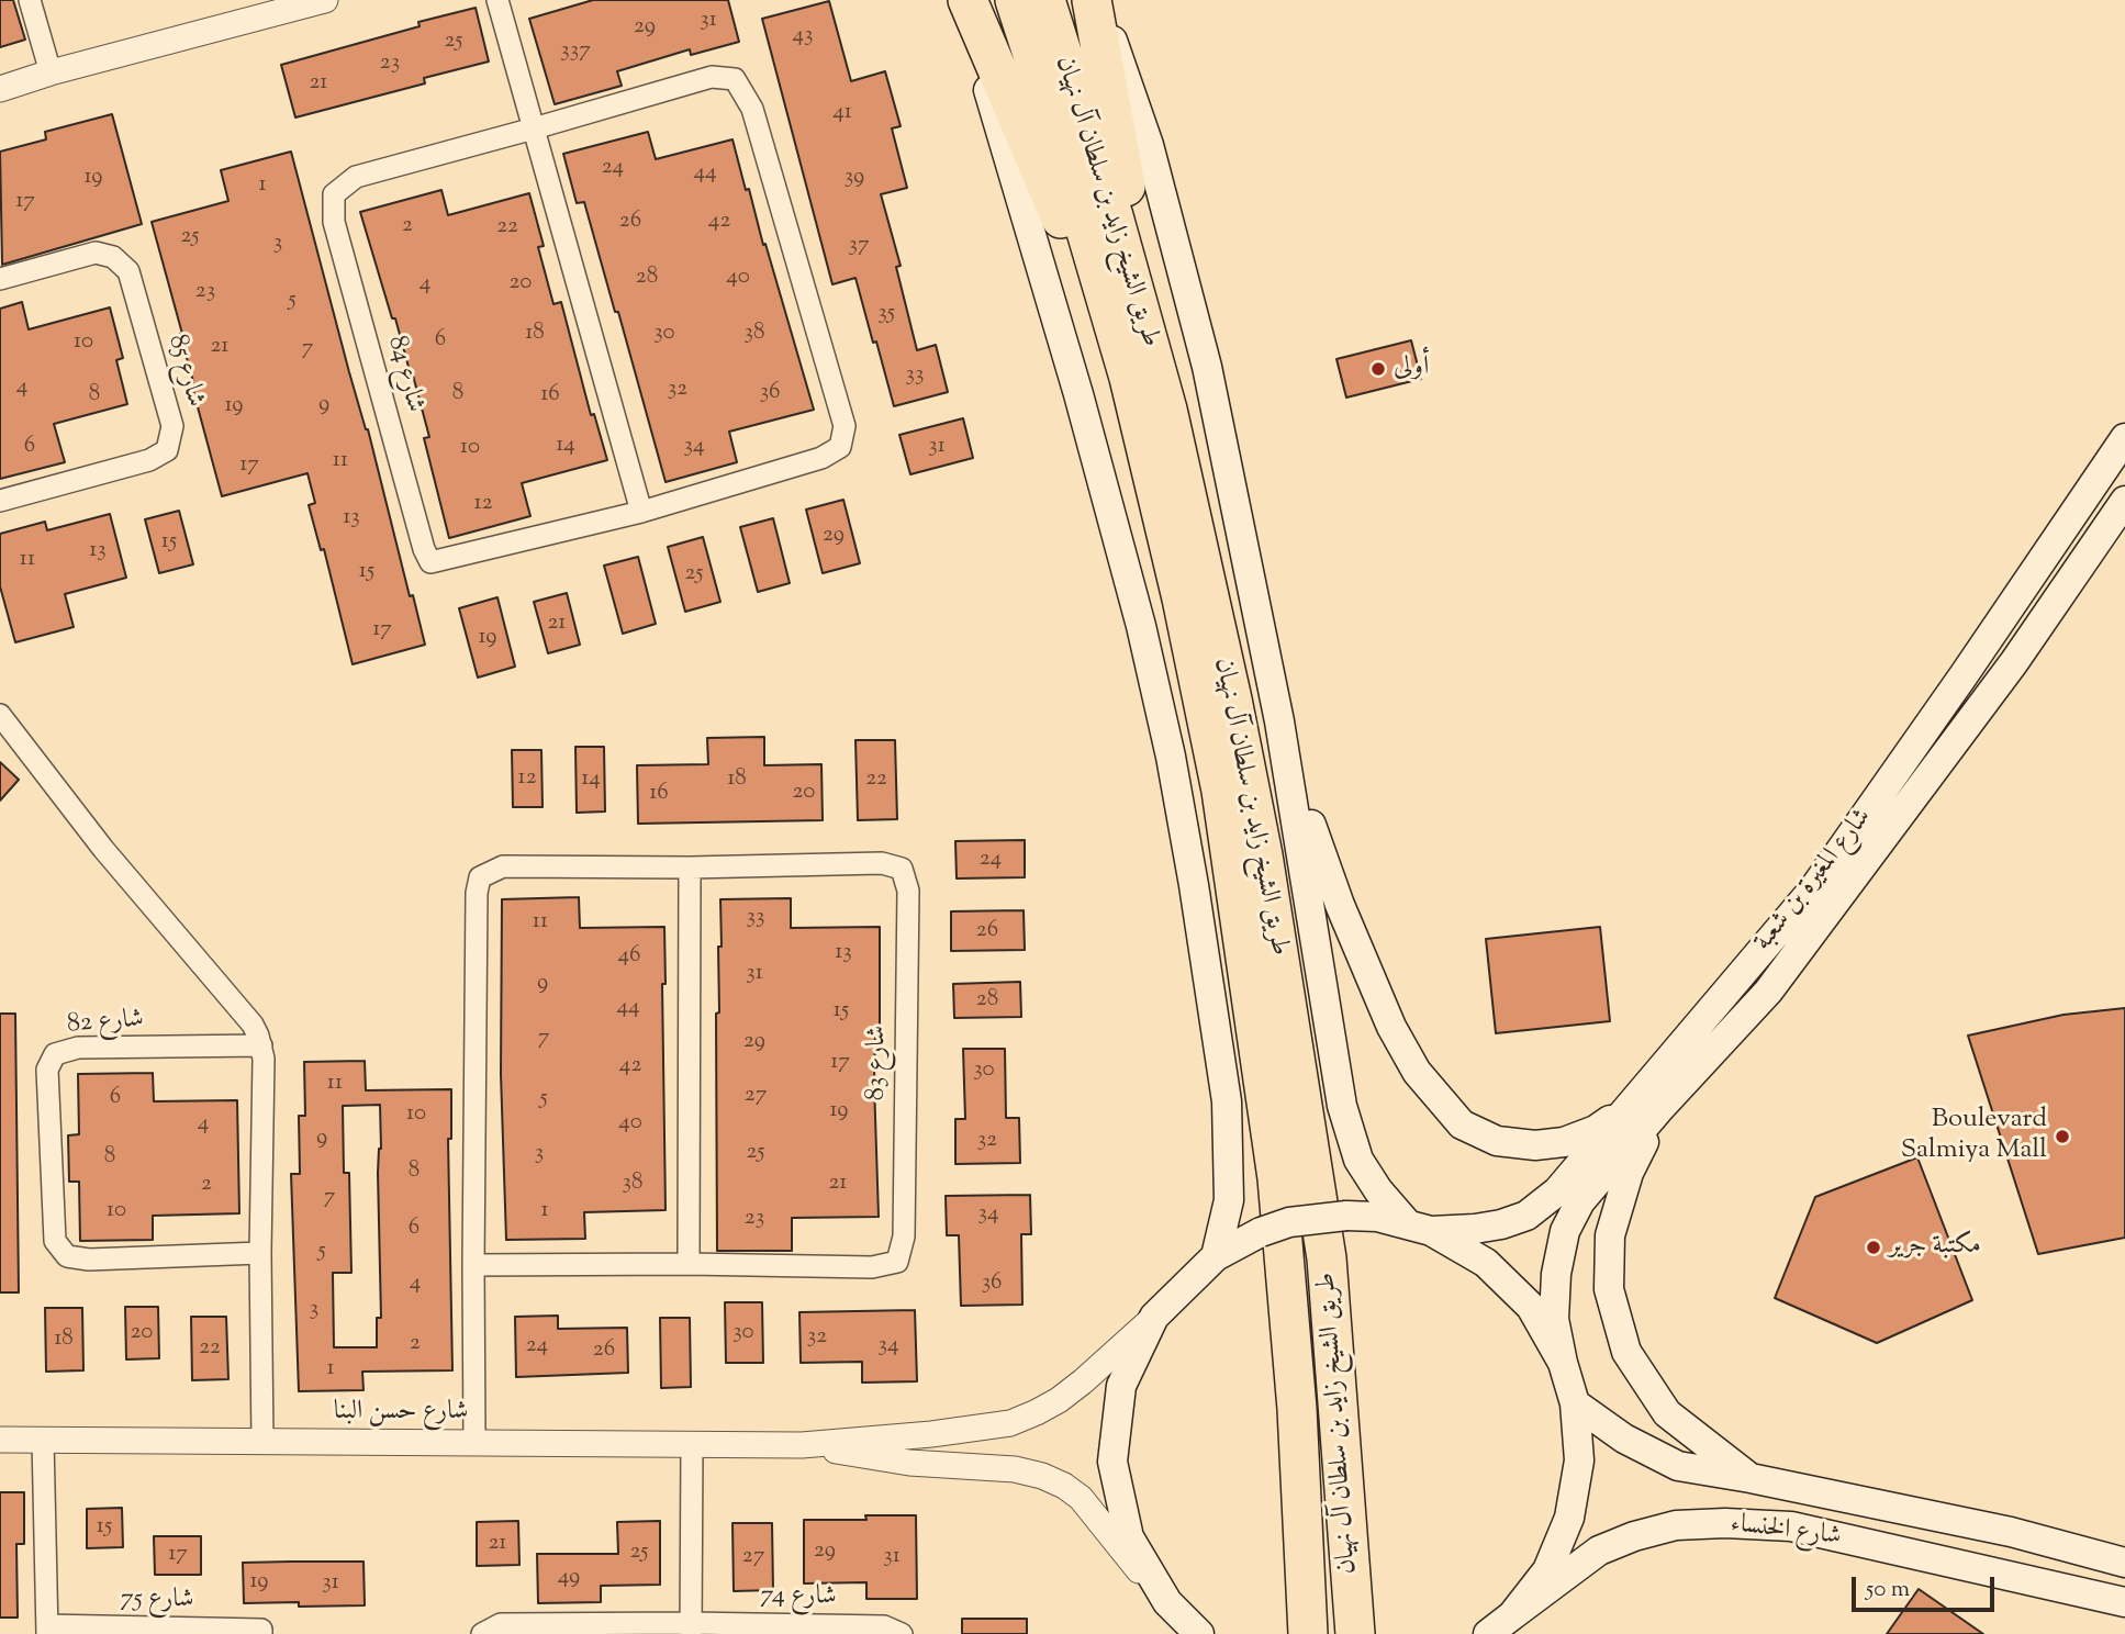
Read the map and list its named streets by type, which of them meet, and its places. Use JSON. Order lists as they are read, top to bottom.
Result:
{
  "streets": {
    "highway": ["طريق الشيخ زايد بن سلطان آل نهيان"],
    "main road": ["شارع المغيرة بن شعبة", "شارع الخنساء"],
    "street": [
      "شارع 85",
      "شارع 84",
      "شارع 82",
      "شارع 83",
      "شارع حسن البنا",
      "شارع 74",
      "شارع 75"
    ]
  },
  "crossings": [
    ["شارع 83", "شارع حسن البنا"],
    ["شارع حسن البنا", "شارع 75"]
  ],
  "places": ["أولى", "Boulevard Salmiya Mall", "مكتبة جرير"],
  "house_numbers": [
    "31",
    "29",
    "43",
    "25",
    "337",
    "23",
    "21",
    "41",
    "24",
    "44",
    "19",
    "39",
    "1",
    "17",
    "26",
    "42",
    "2",
    "22",
    "25",
    "3",
    "37",
    "28",
    "40",
    "20",
    "4",
    "23",
    "5",
    "35",
    "18",
    "30",
    "38",
    "6",
    "10",
    "21",
    "7",
    "33",
    "4",
    "32",
    "36",
    "8",
    "8",
    "16",
    "9",
    "19",
    "14",
    "6",
    "34",
    "31",
    "10",
    "11",
    "17",
    "12",
    "13",
    "29",
    "15",
    "13",
    "11",
    "15",
    "25",
    "21",
    "17",
    "19",
    "12",
    "14",
    "18",
    "22",
    "20",
    "16",
    "24",
    "33",
    "11",
    "26",
    "13",
    "46",
    "31",
    "9",
    "28",
    "44",
    "15",
    "7",
    "29",
    "17",
    "42",
    "30",
    "11",
    "27",
    "6",
    "5",
    "19",
    "10",
    "40",
    "4",
    "9",
    "32",
    "25",
    "3",
    "8",
    "8",
    "38",
    "21",
    "2",
    "7",
    "10",
    "1",
    "34",
    "23",
    "6",
    "5",
    "4",
    "36",
    "3",
    "20",
    "30",
    "32",
    "18",
    "2",
    "24",
    "34",
    "22",
    "26",
    "1",
    "15",
    "21",
    "29",
    "25",
    "17",
    "27",
    "31",
    "49",
    "19",
    "31"
  ],
  "scale_bar": "50 m"
}
